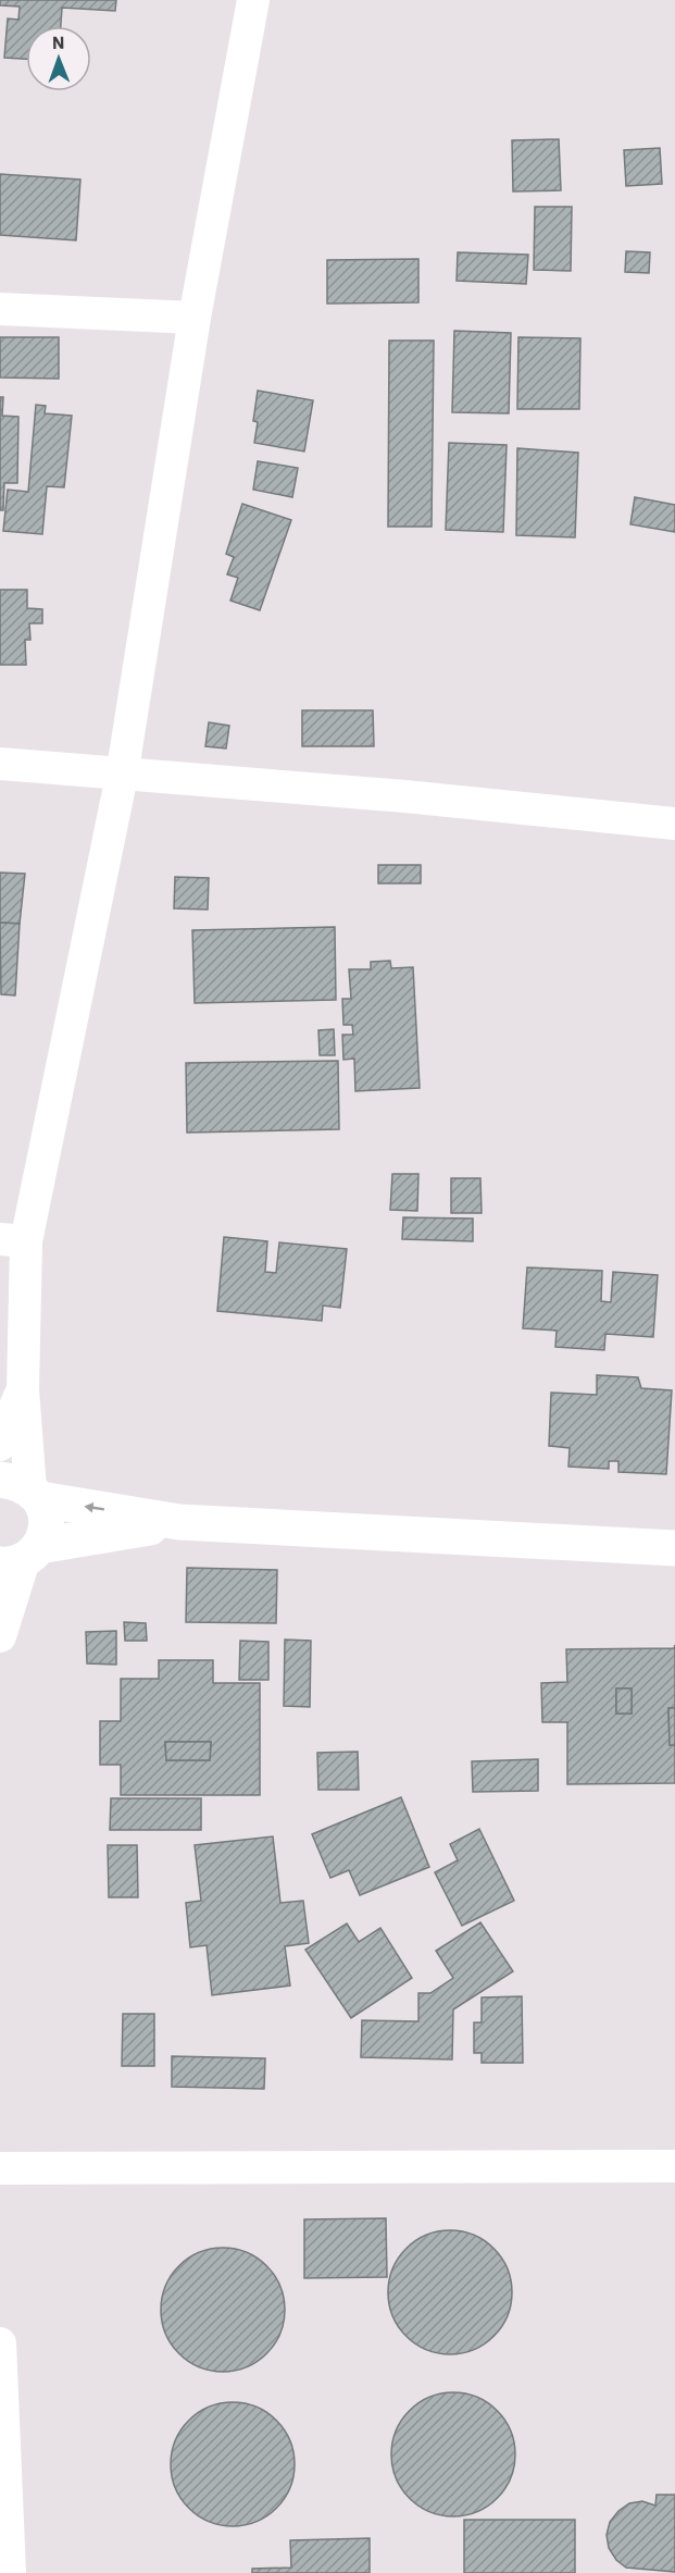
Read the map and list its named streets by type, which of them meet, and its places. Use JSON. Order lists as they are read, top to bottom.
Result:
{
  "north": "top"
}
